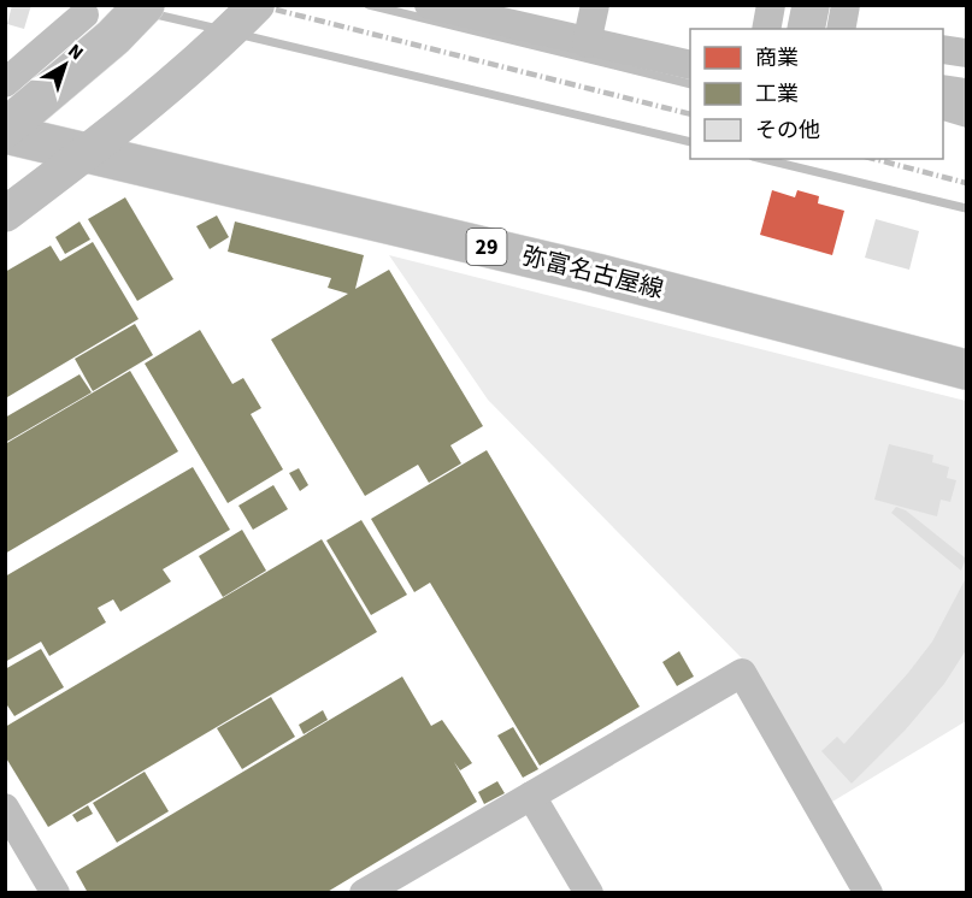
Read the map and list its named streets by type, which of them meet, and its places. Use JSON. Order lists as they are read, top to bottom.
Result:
{
  "streets": {
    "main road": ["29", "弥富名古屋線"]
  },
  "legend": ["商業", "工業", "その他"],
  "north": "top right"
}
